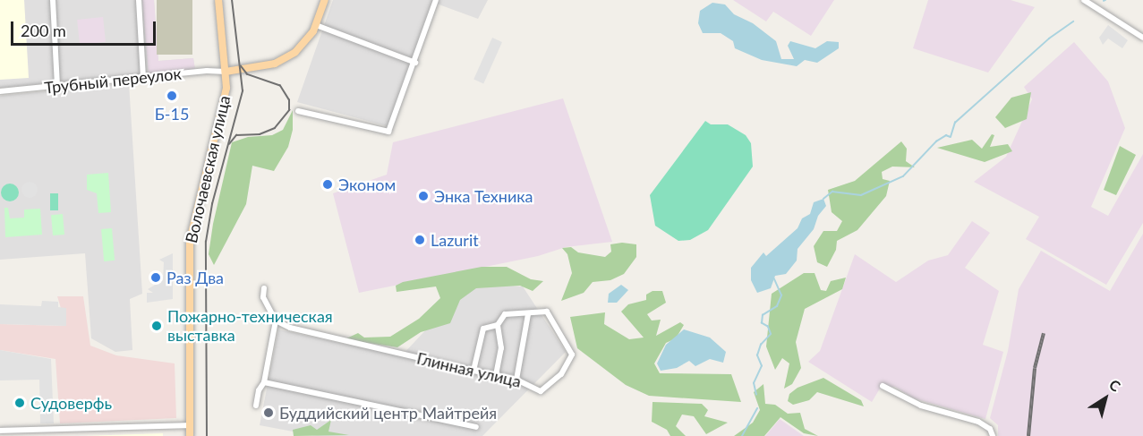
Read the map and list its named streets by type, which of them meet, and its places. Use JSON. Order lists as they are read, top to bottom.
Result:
{
  "streets": {
    "main road": ["Волочаевская улица"],
    "street": ["Трубный переулок", "Глинная улица"]
  },
  "crossings": [
    ["Трубный переулок", "Волочаевская улица"]
  ],
  "places": [
    "Б-15",
    "Эконом",
    "Энка Техника",
    "Lazurit",
    "Раз Два",
    "Пожарно-техническая выставка",
    "Судоверфь",
    "Буддийский центр Майтрейя"
  ],
  "scale_bar": "200 m",
  "north": "top right"
}
